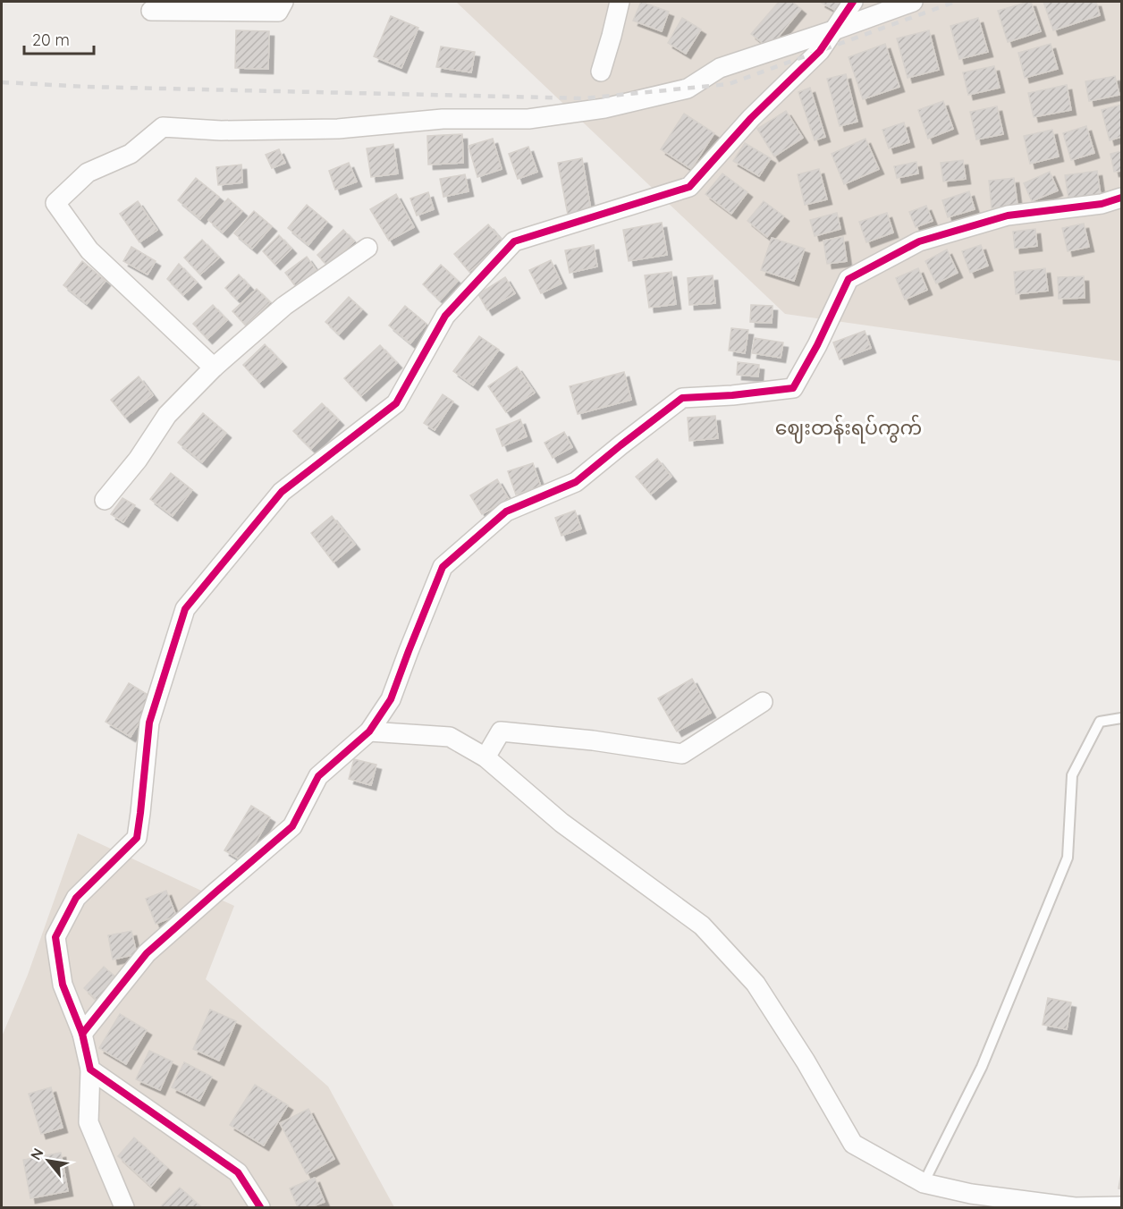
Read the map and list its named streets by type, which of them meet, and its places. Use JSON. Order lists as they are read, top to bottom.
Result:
{
  "districts": ["ဈေးတန်းရပ်ကွက်"],
  "scale_bar": "20 m",
  "north": "top left"
}
